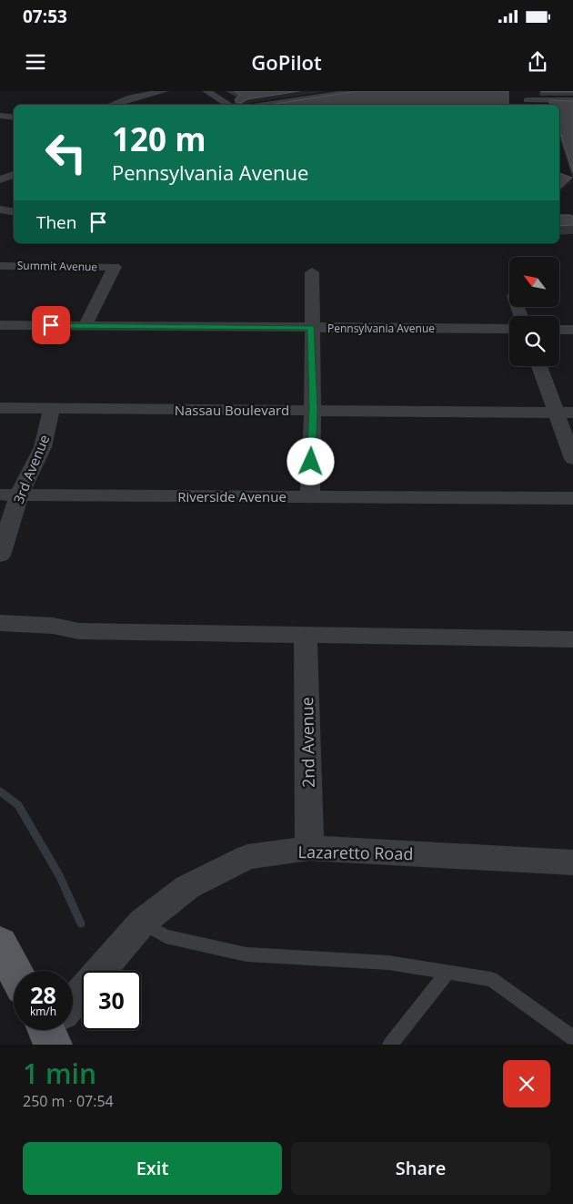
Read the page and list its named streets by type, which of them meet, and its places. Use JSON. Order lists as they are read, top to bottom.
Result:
{
  "streets": {
    "street": [
      "Summit Avenue",
      "Pennsylvania Avenue",
      "Nassau Boulevard",
      "3rd Avenue",
      "Riverside Avenue",
      "2nd Avenue",
      "Lazaretto Road"
    ]
  },
  "crossings": [
    ["Summit Avenue", "Pennsylvania Avenue"],
    ["Nassau Boulevard", "3rd Avenue"],
    ["3rd Avenue", "Riverside Avenue"],
    ["2nd Avenue", "Lazaretto Road"]
  ],
  "north": "top left",
  "page": {
    "status": "07:53",
    "header": "GoPilot",
    "turn": ["120 m", "Pennsylvania Avenue"],
    "then": "Then",
    "speed": "28 km/h",
    "limit": "30",
    "heading": ["1 min", "250 m · 07:54"],
    "buttons": ["Exit", "Share"]
  }
}
